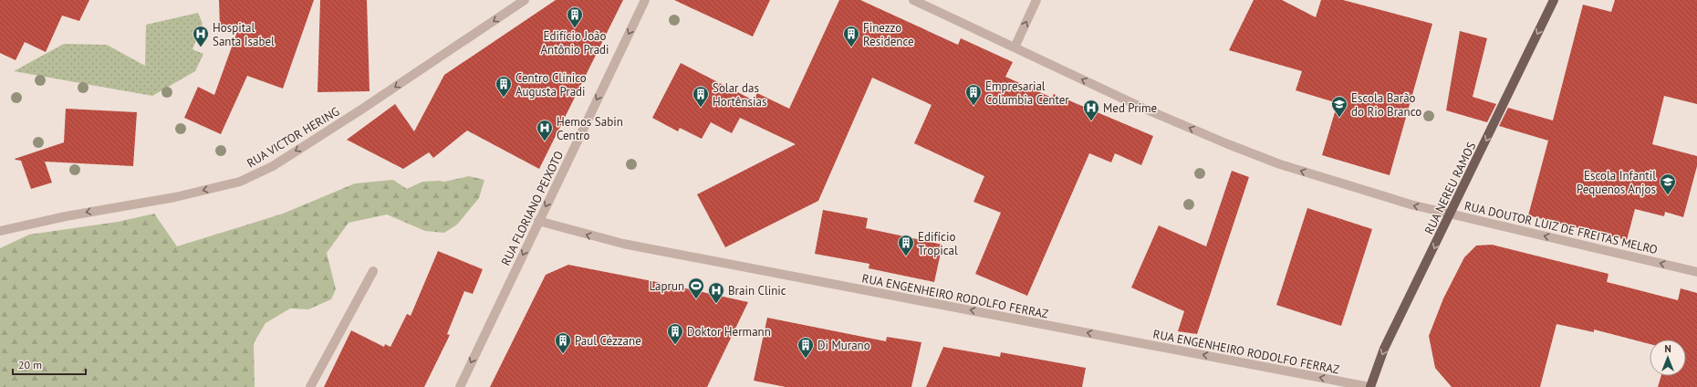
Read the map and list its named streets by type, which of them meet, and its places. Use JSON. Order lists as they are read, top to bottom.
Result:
{
  "streets": {
    "main road": ["RUA NEREU RAMOS"],
    "street": [
      "RUA VICTOR HERING",
      "RUA FLORIANO PEIXOTO",
      "RUA DOUTOR LUIZ DE FREITAS MELRO",
      "RUA ENGENHEIRO RODOLFO FERRAZ"
    ]
  },
  "crossings": [
    ["RUA NEREU RAMOS", "RUA DOUTOR LUIZ DE FREITAS MELRO"],
    ["RUA NEREU RAMOS", "RUA ENGENHEIRO RODOLFO FERRAZ"],
    ["RUA FLORIANO PEIXOTO", "RUA ENGENHEIRO RODOLFO FERRAZ"]
  ],
  "one_way": [
    "RUA VICTOR HERING",
    "RUA NEREU RAMOS",
    "RUA FLORIANO PEIXOTO",
    "RUA DOUTOR LUIZ DE FREITAS MELRO",
    "RUA ENGENHEIRO RODOLFO FERRAZ"
  ],
  "places": {
    "building": [
      "Edifício João Antônio Pradi",
      "Finezzo Residence",
      "Centro Clínico Augusta Pradi",
      "Empresarial Columbia Center",
      "Solar das Hortênsias",
      "Edifício Tropical",
      "Doktor Hermann",
      "Paul Cézzane",
      "Di Murano"
    ],
    "hospital": [
      "Hospital Santa Isabel",
      "Med Prime",
      "Hemos Sabin Centro",
      "Brain Clinic"
    ],
    "school or university": ["Escola Barão do Rio Branco", "Escola Infantil Pequenos Anjos"],
    "sports": ["Laprun"]
  },
  "scale_bar": "20 m",
  "north": "top"
}
